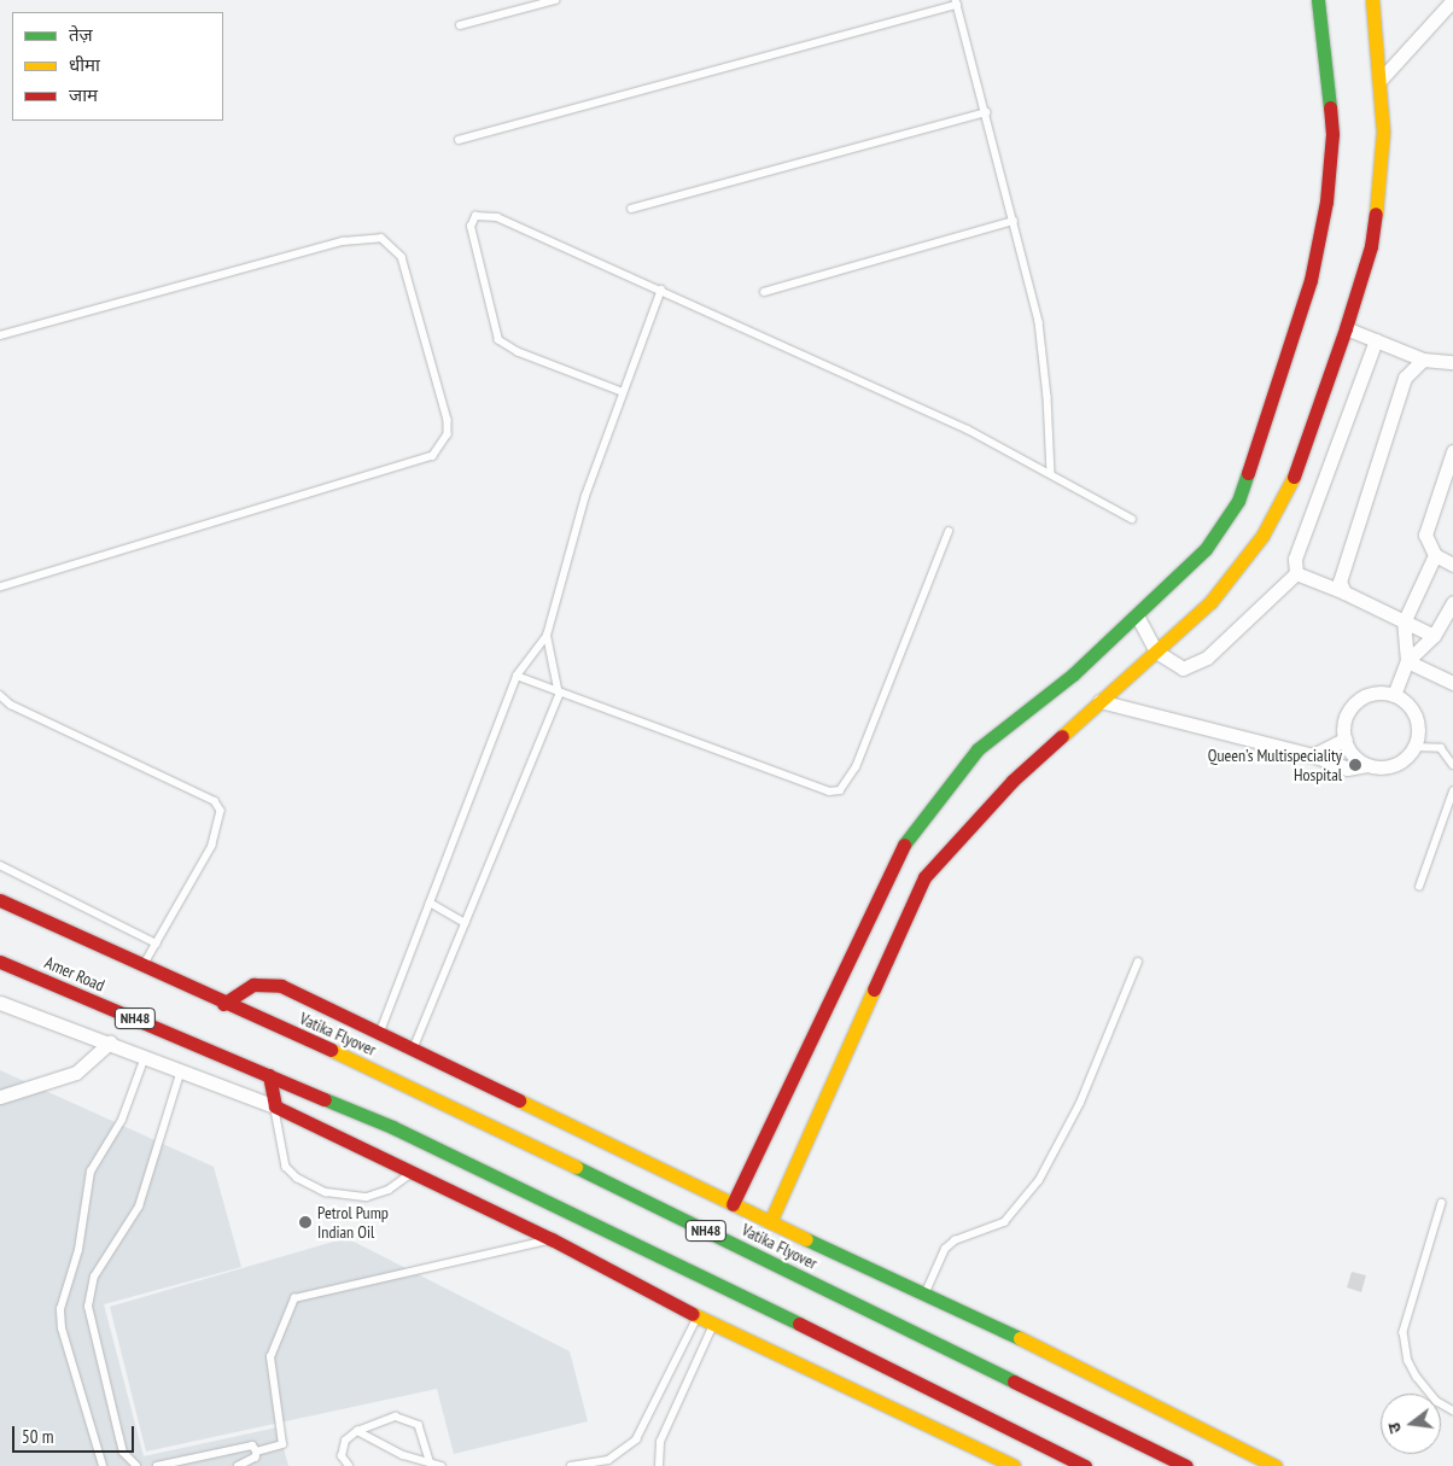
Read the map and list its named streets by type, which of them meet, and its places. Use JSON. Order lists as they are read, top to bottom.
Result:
{
  "streets": {
    "main road": ["Amer Road", "NH48", "Vatika Flyover"]
  },
  "crossings": [
    ["Amer Road", "NH48"],
    ["NH48", "Vatika Flyover"]
  ],
  "places": ["Queen’s Multispeciality Hospital", "Petrol Pump Indian Oil"],
  "legend": ["तेज़", "धीमा", "जाम"],
  "scale_bar": "50 m",
  "north": "left"
}
